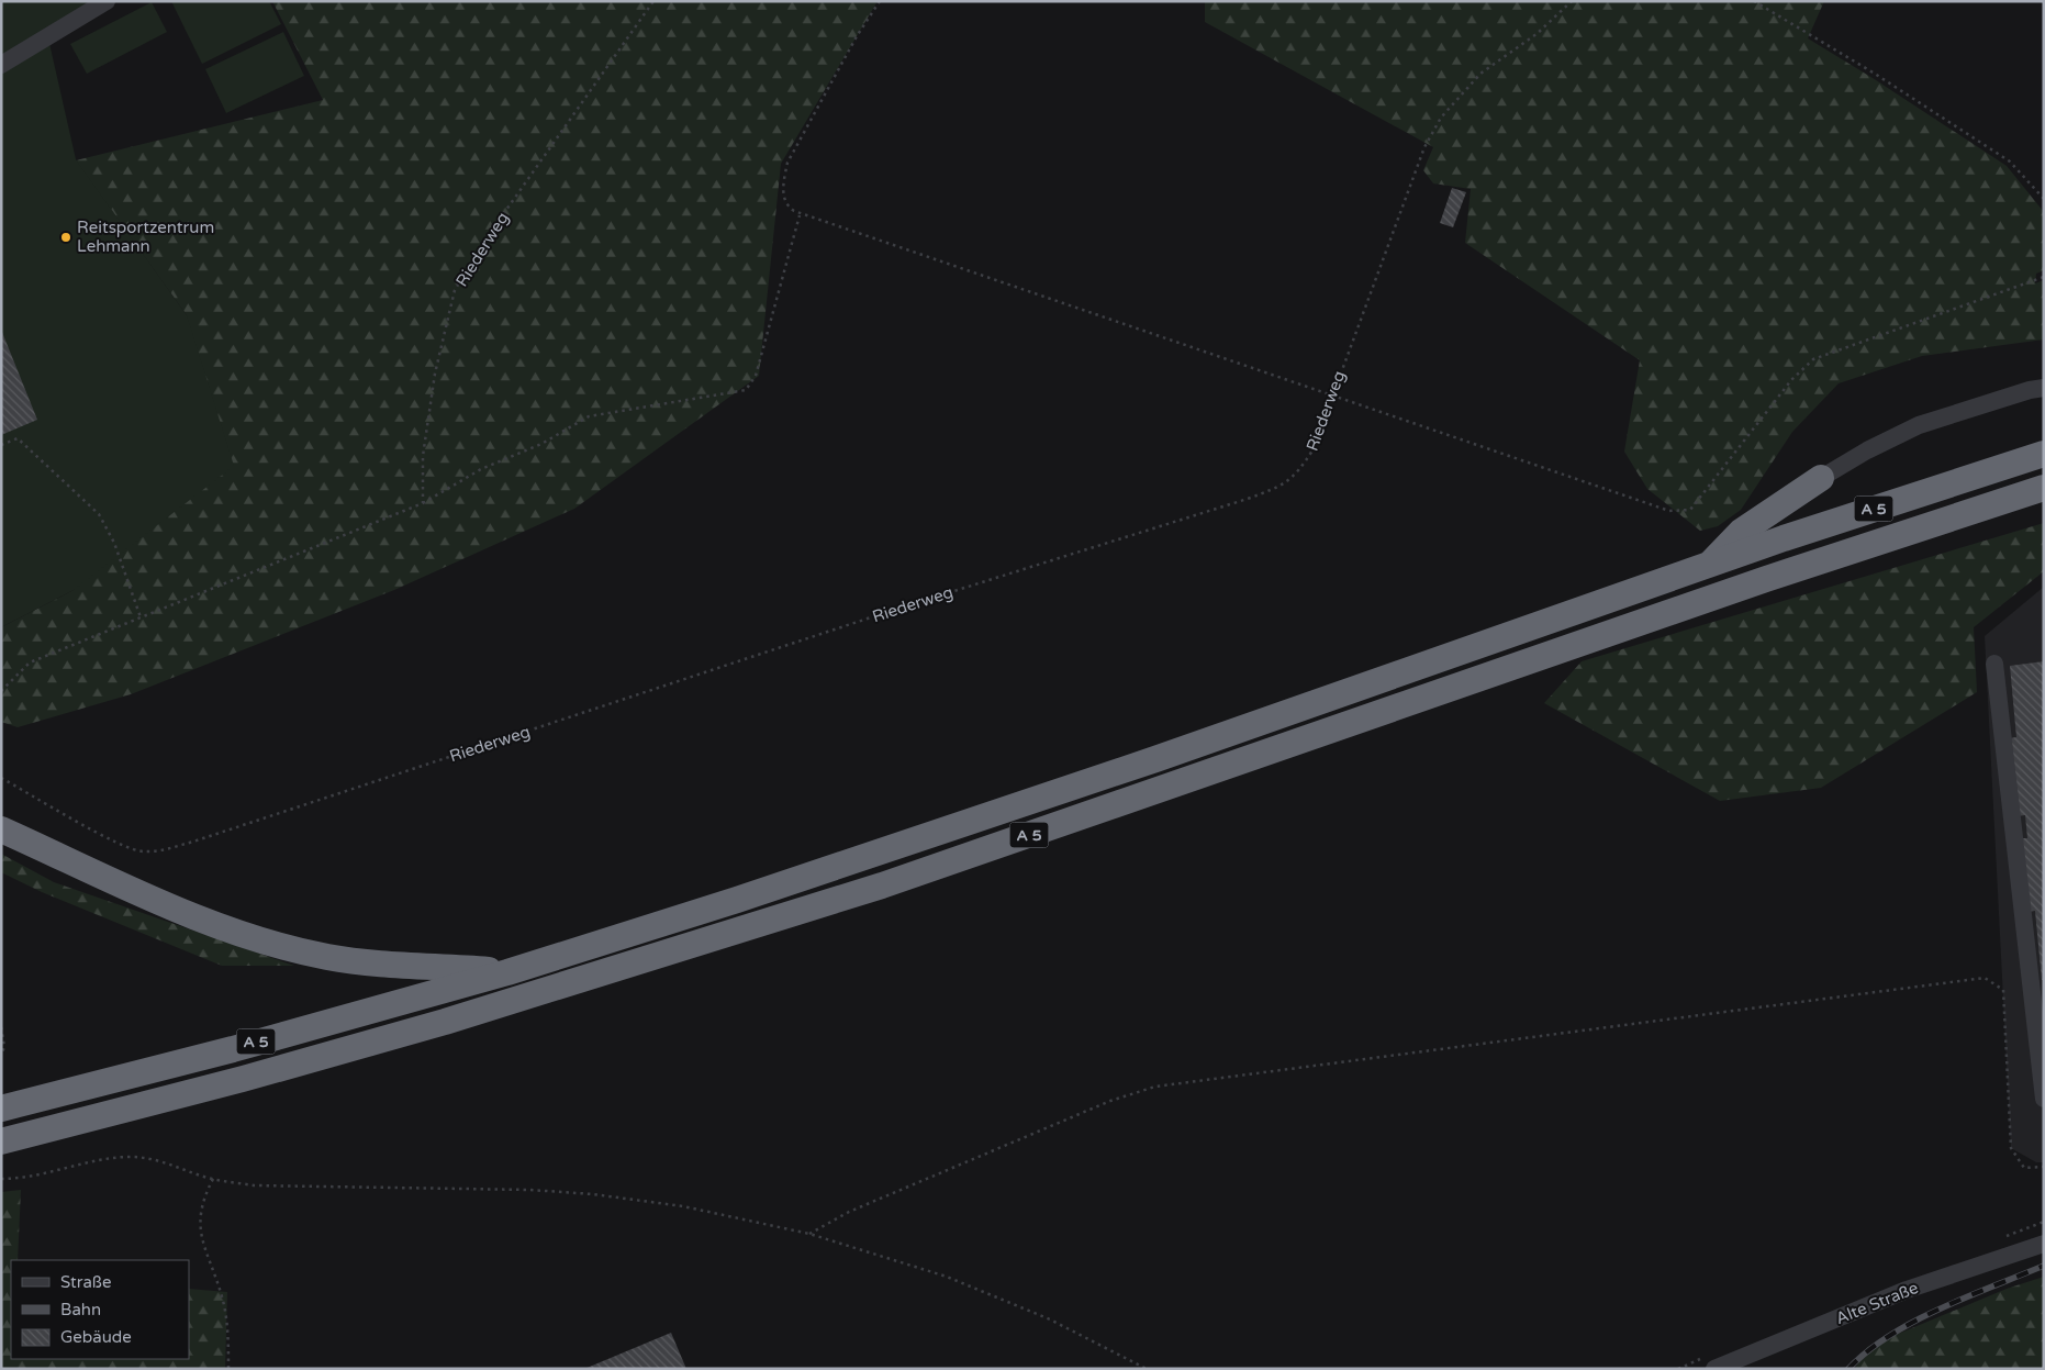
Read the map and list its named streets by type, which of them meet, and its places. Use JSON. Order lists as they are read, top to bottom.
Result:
{
  "streets": {
    "highway": ["A 5"],
    "street": ["Alte Straße"],
    "path": ["Riederweg"]
  },
  "places": ["Reitsportzentrum Lehmann"],
  "legend": ["Straße", "Bahn", "Gebäude"]
}
